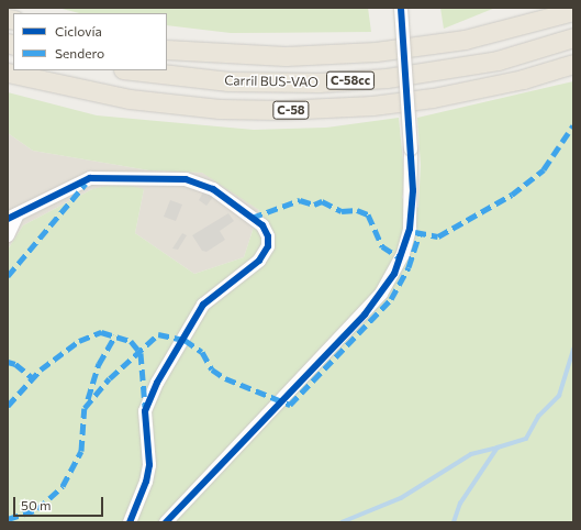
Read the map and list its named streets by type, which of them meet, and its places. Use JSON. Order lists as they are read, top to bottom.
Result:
{
  "streets": {
    "highway": ["C-58cc", "Carril BUS-VAO", "C-58"]
  },
  "legend": ["Ciclovía", "Sendero"],
  "scale_bar": "50 m"
}
